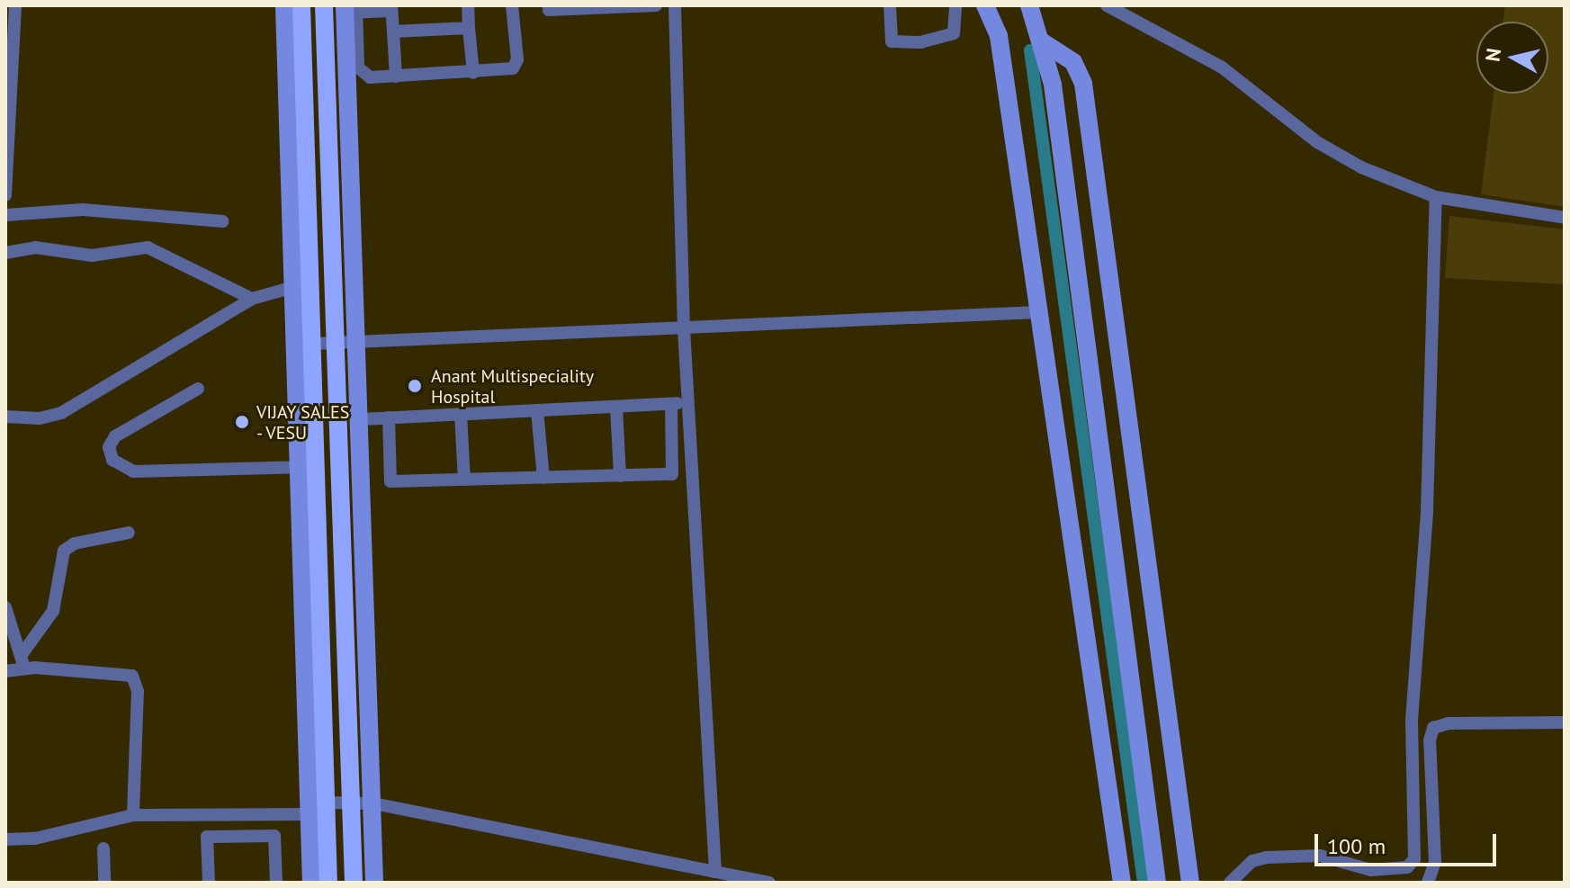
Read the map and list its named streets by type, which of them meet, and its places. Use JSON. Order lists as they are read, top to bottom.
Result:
{
  "places": ["Anant Multispeciality Hospital", "VIJAY SALES - VESU"],
  "scale_bar": "100 m",
  "north": "left"
}
